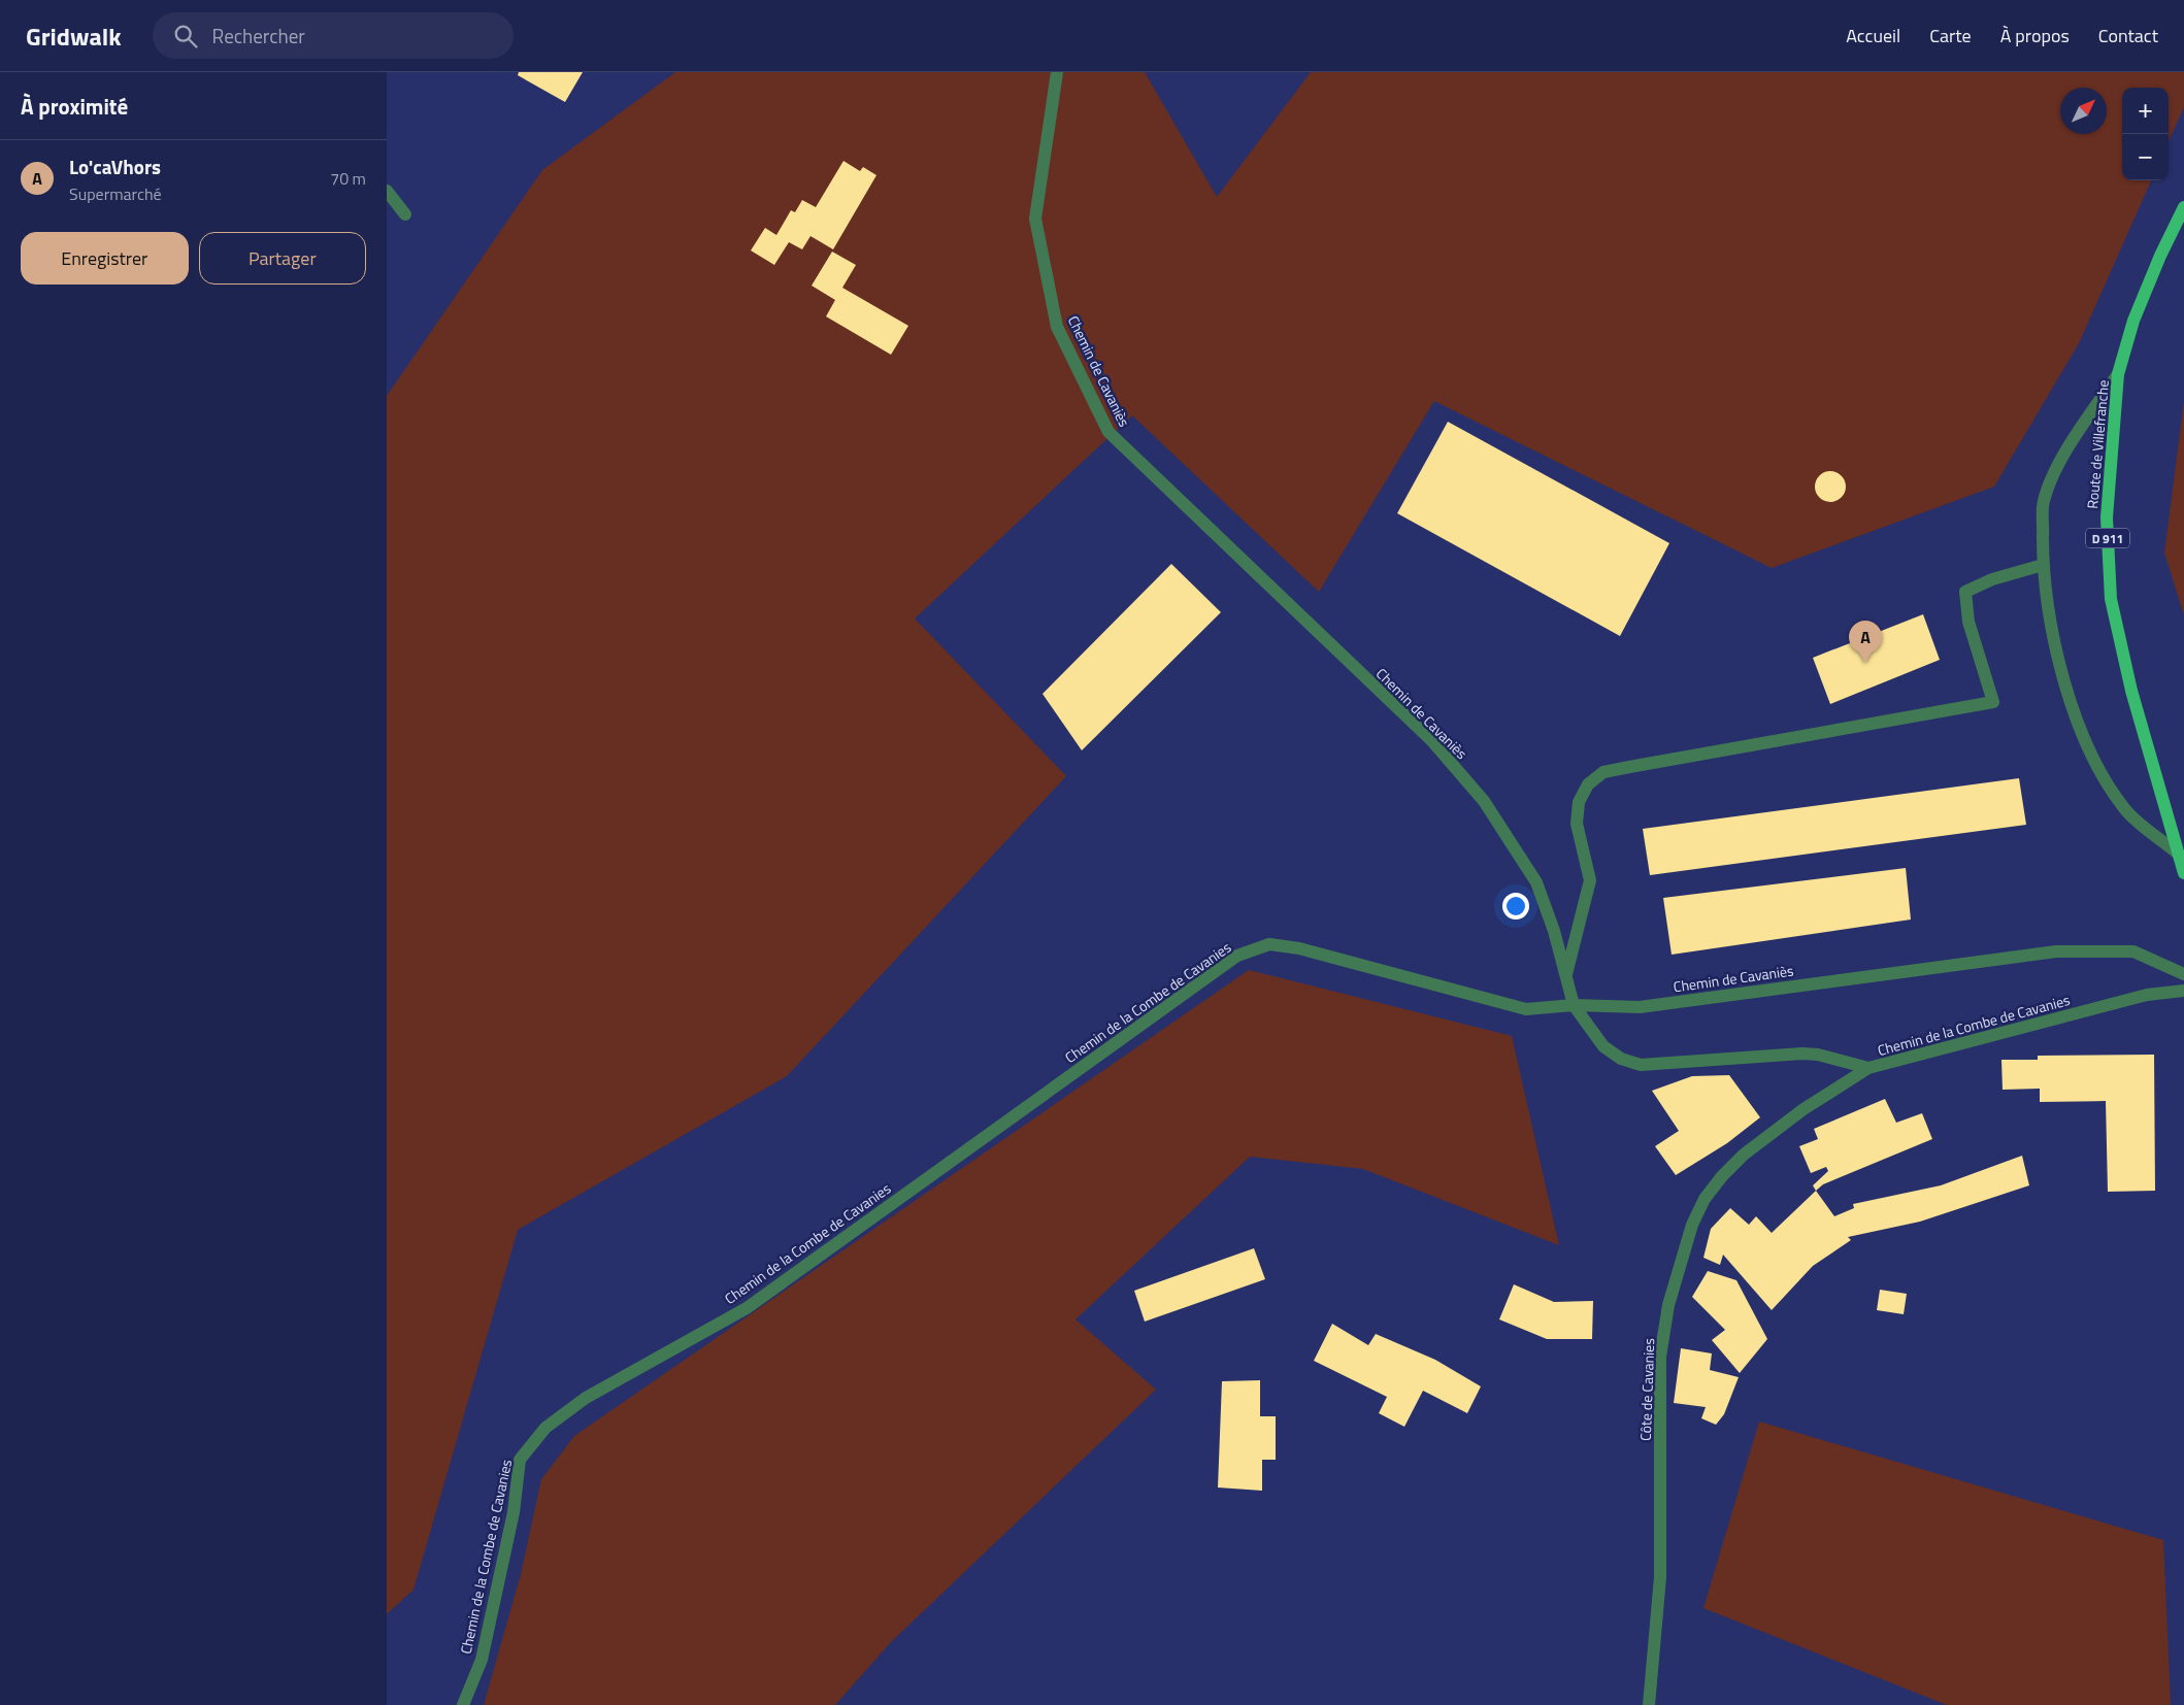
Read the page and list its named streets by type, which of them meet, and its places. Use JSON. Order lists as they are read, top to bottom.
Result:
{
  "streets": {
    "main road": ["Route de Villefranche", "D 911"],
    "street": ["Chemin de Cavaniès", "Chemin de la Combe de Cavanies", "Côte de Cavanies"]
  },
  "crossings": [
    ["Chemin de Cavaniès", "Chemin de la Combe de Cavanies"],
    ["Chemin de la Combe de Cavanies", "Côte de Cavanies"]
  ],
  "north": "top right",
  "page": {
    "header": "Gridwalk",
    "search": "Rechercher",
    "nav": [
      "Accueil",
      "Carte",
      "À propos",
      "Contact"
    ],
    "heading": "À proximité",
    "map_buttons": ["+", "−"],
    "list": [
      {
        "mark": "A",
        "name": "Lo'caVhors",
        "note": "Supermarché",
        "value": "70 m"
      }
    ],
    "buttons": ["Enregistrer", "Partager"],
    "pins": "A"
  }
}
